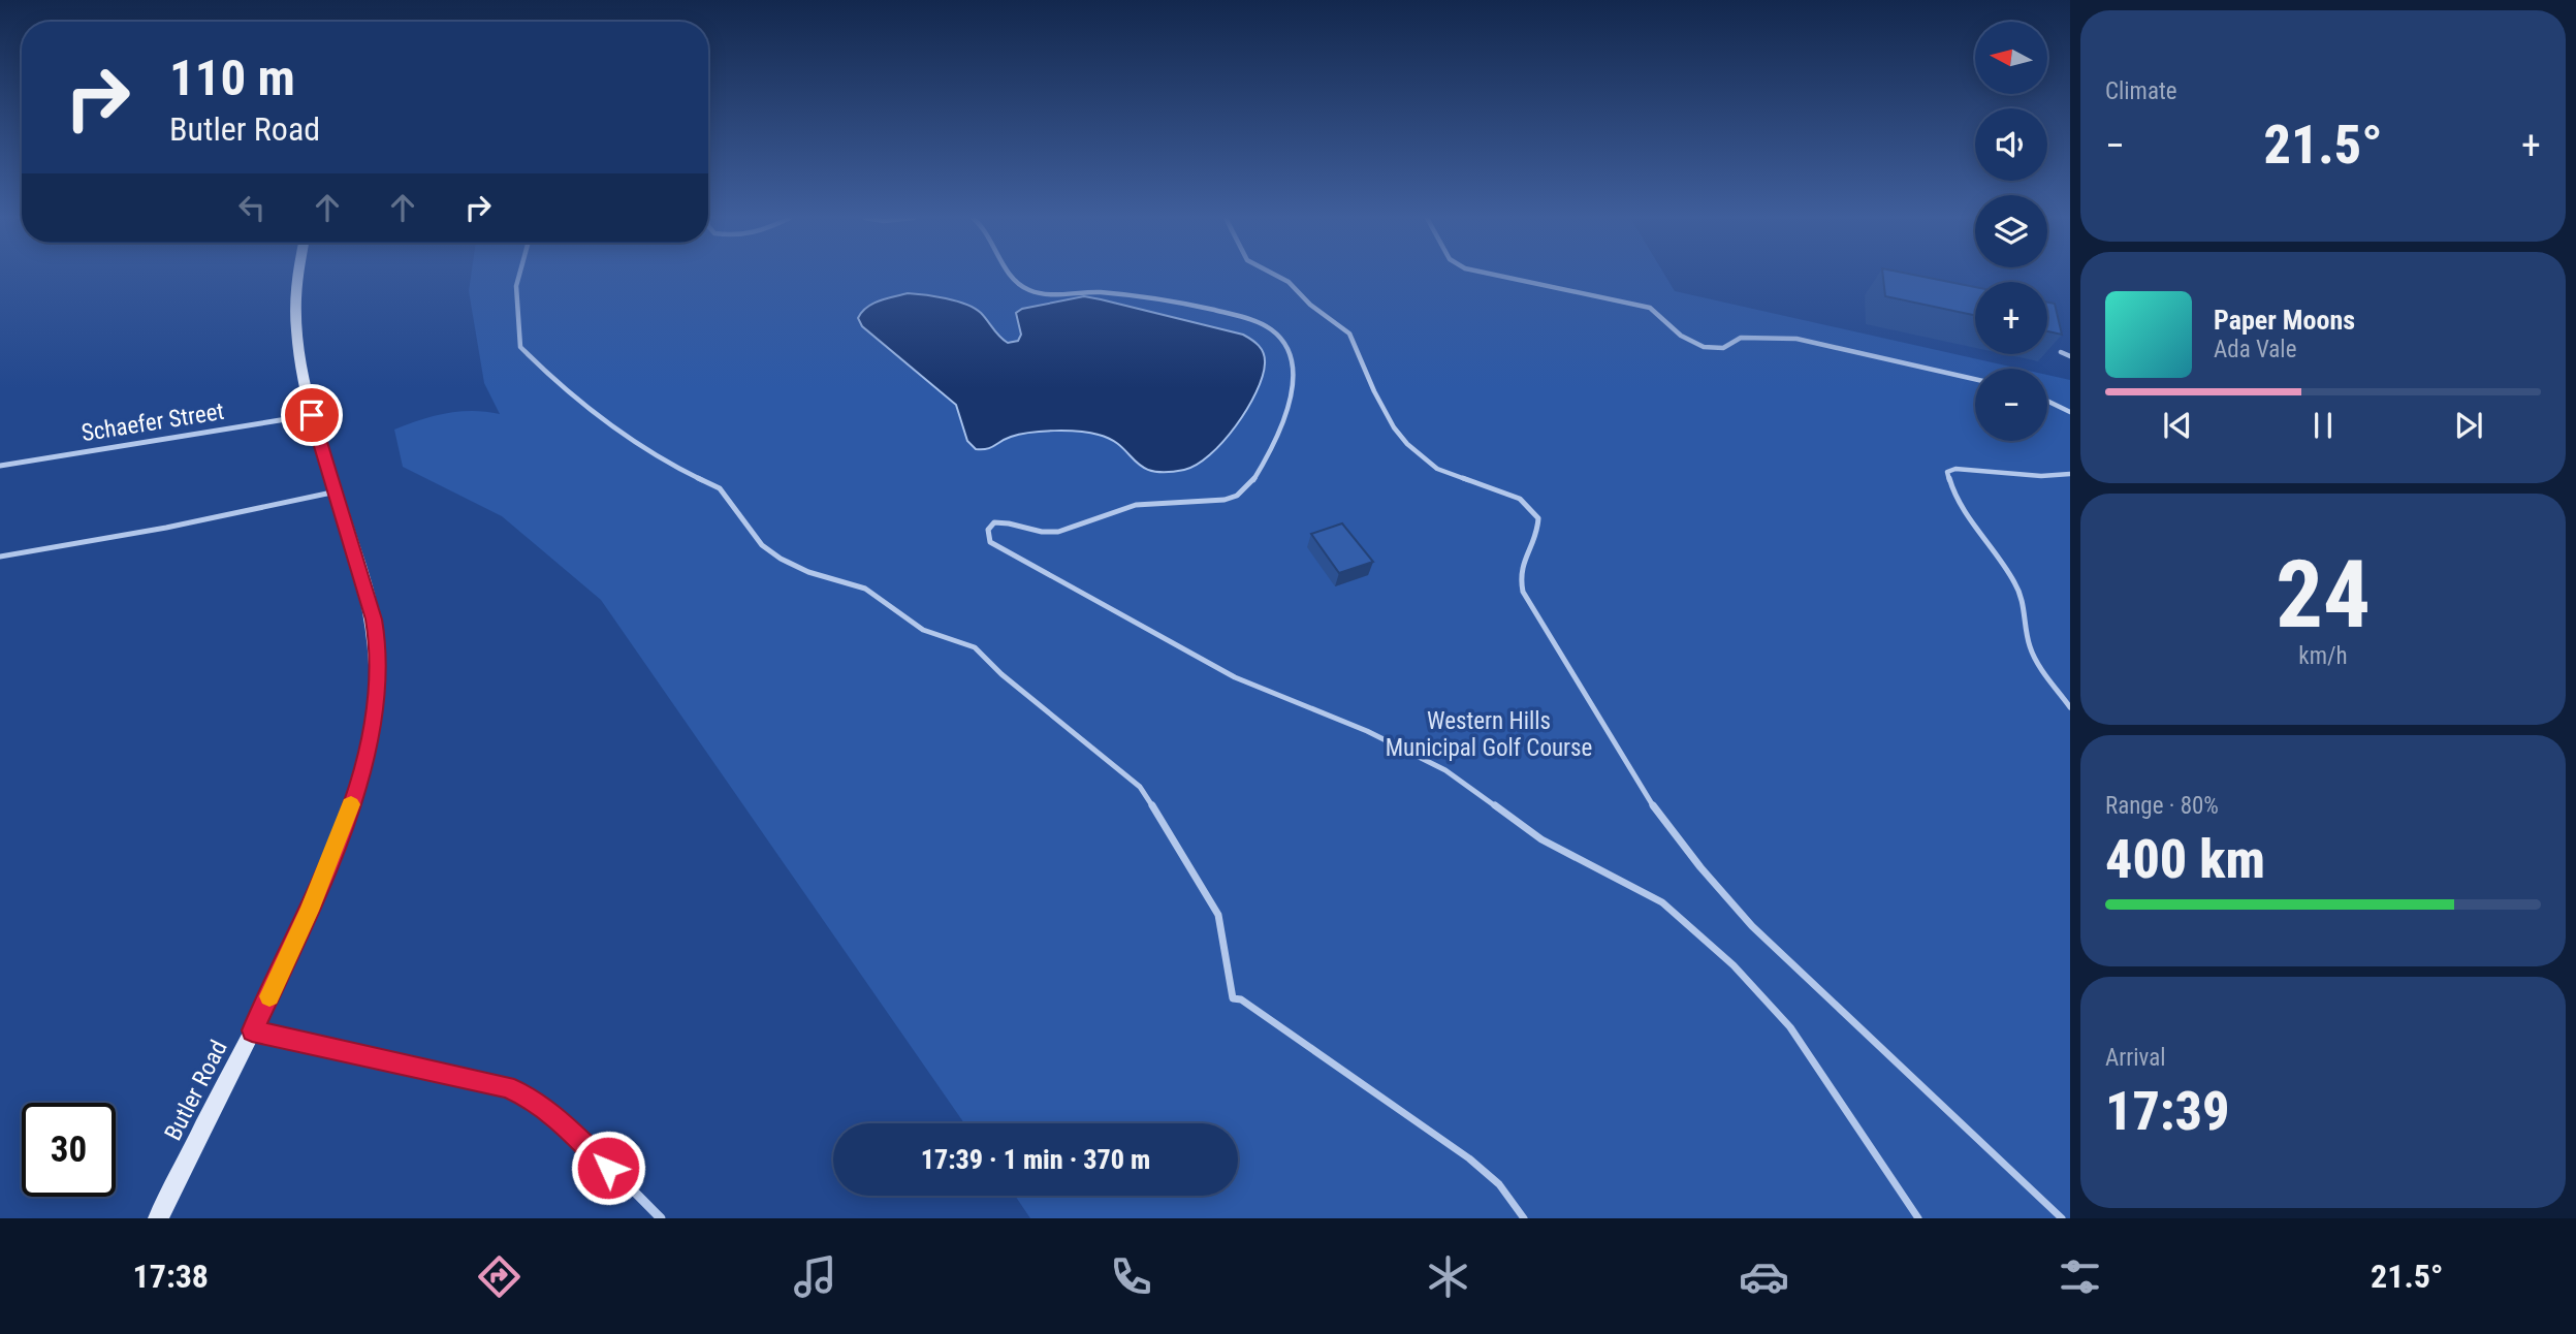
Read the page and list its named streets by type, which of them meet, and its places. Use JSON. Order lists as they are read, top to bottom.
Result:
{
  "streets": {
    "main road": ["Butler Road"],
    "street": ["Schaefer Street"]
  },
  "crossings": [
    ["Schaefer Street", "Butler Road"]
  ],
  "parks": ["Western Hills Municipal Golf Course"],
  "north": "left",
  "page": {
    "tile": [
      "Climate",
      ["24", "km/h"],
      ["Range · 80%", "400 km"],
      ["Arrival", "17:39"]
    ],
    "map_buttons": ["+", "−"],
    "turn": ["110 m", "Butler Road"],
    "heat": ["−", "21.5°", "+"],
    "song": ["Paper Moons", "Ada Vale"],
    "limit": "30",
    "trip": "17:39 · 1 min · 370 m",
    "tabs": ["17:38", "21.5°"]
  }
}
